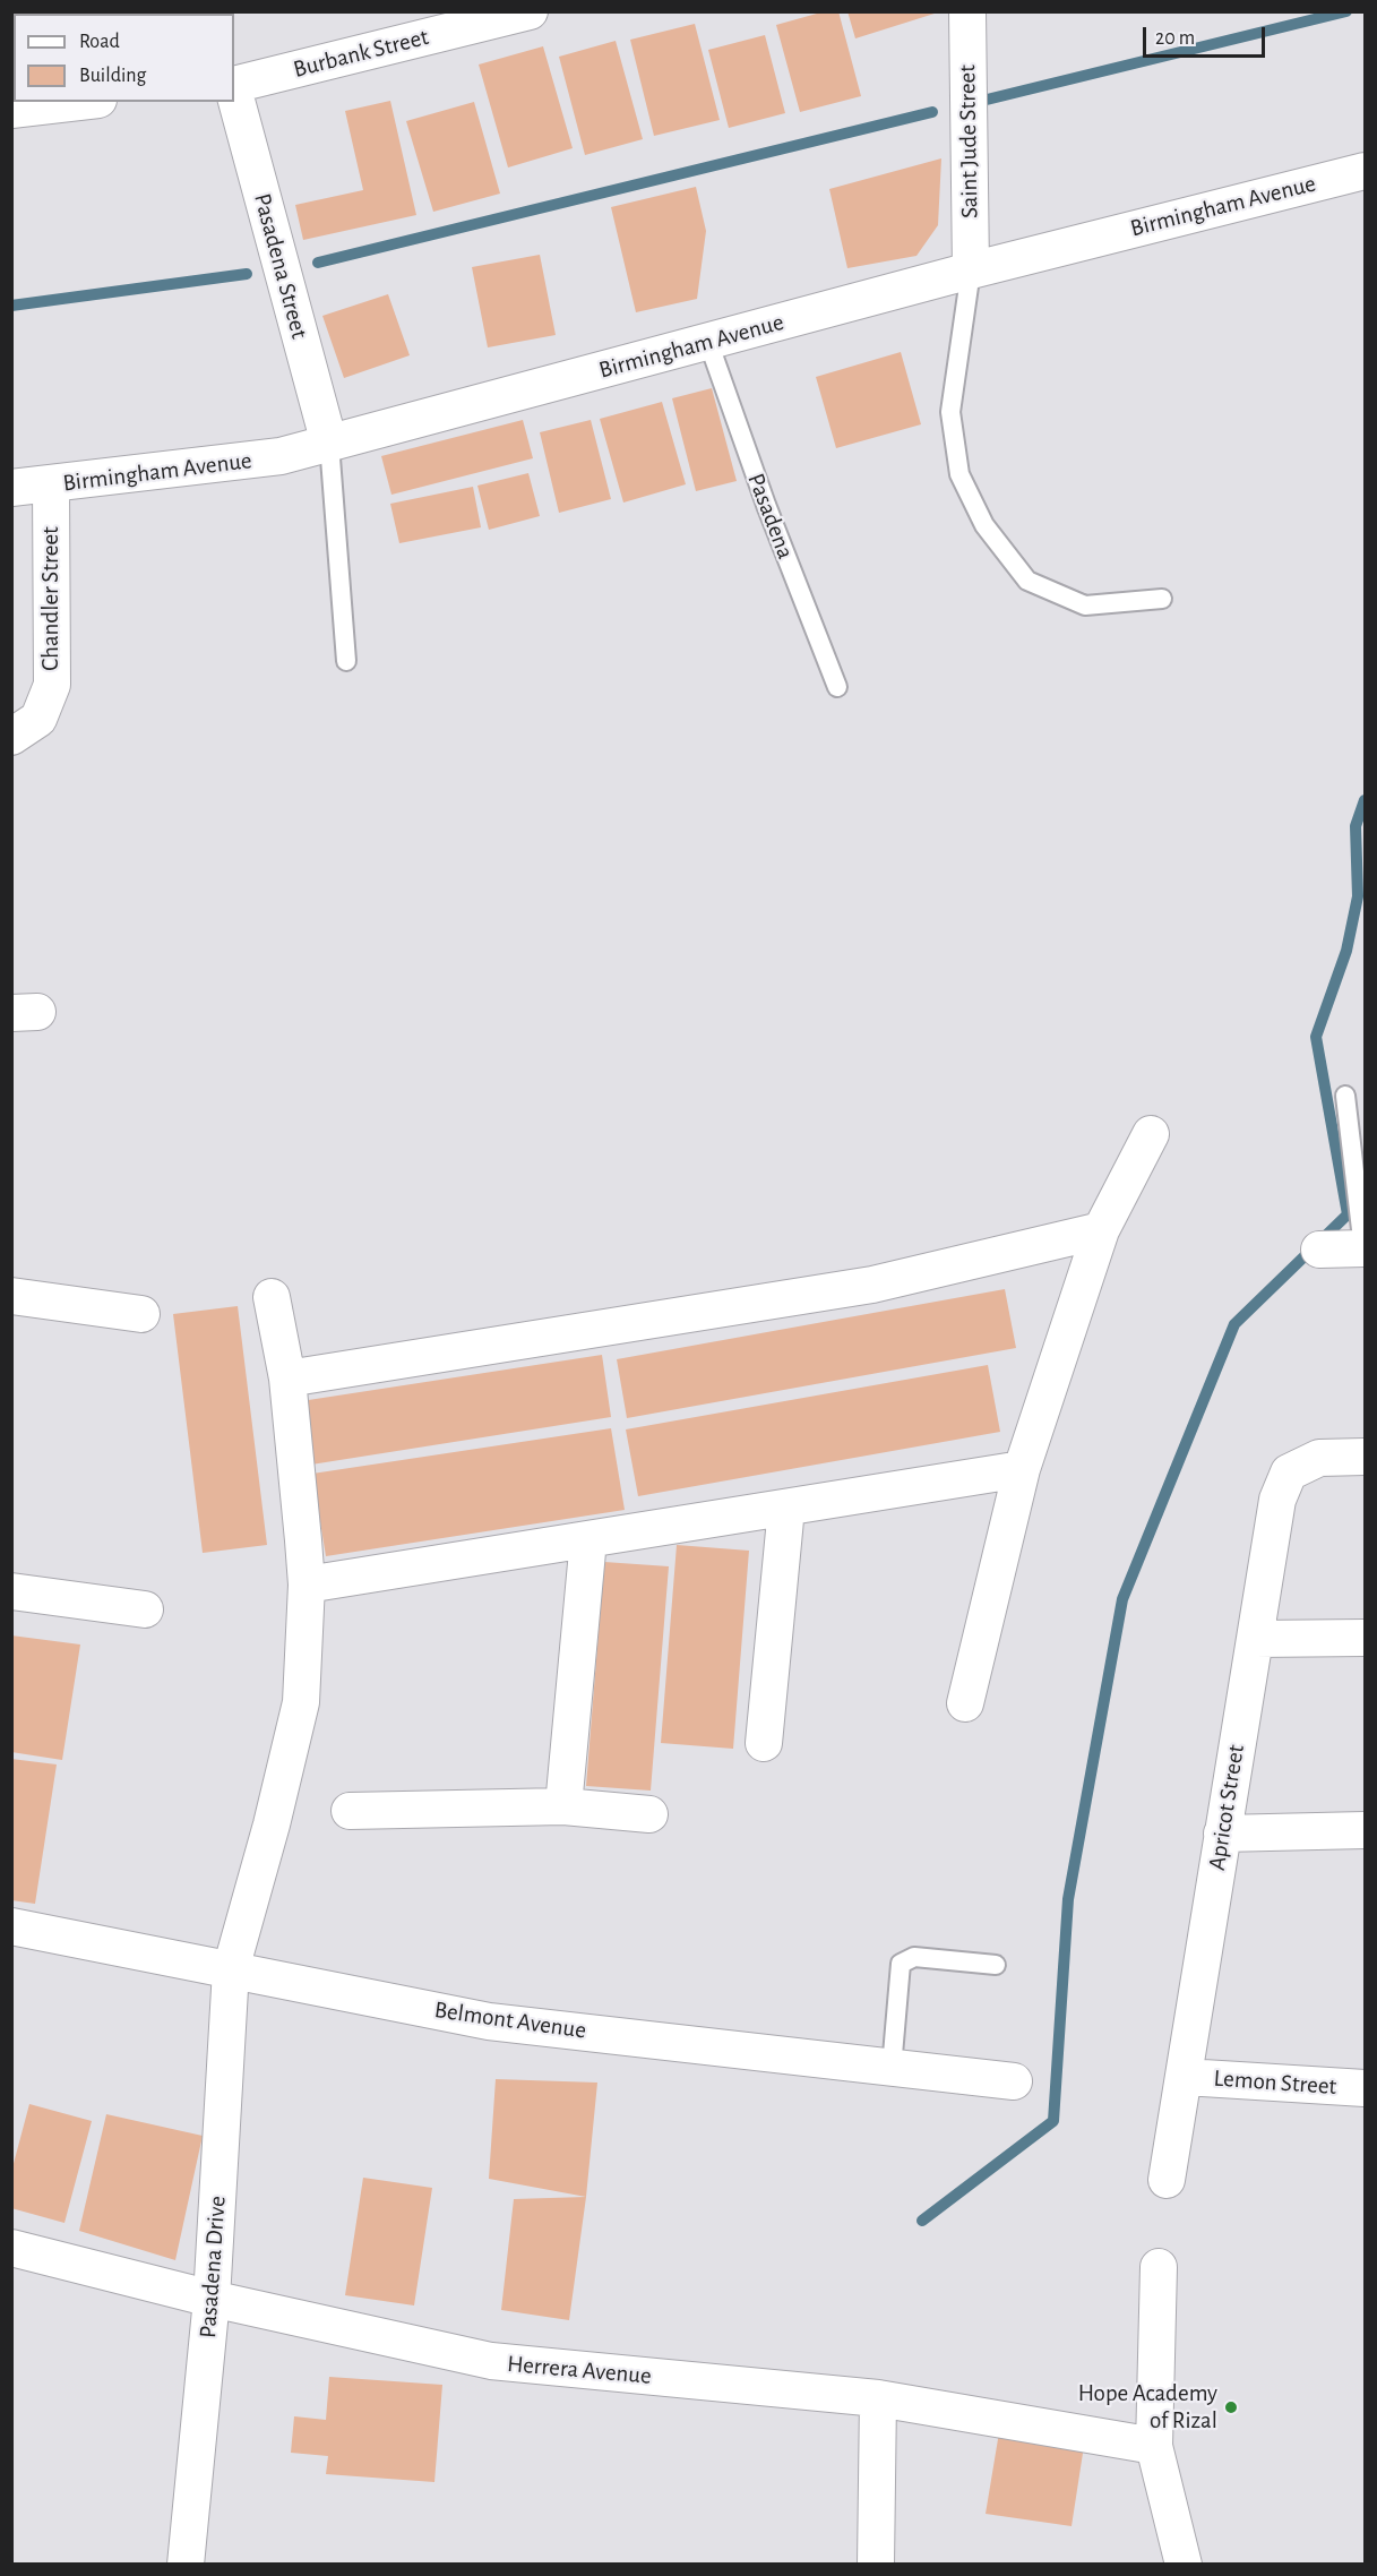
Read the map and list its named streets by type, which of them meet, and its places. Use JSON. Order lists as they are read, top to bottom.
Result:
{
  "streets": {
    "street": [
      "Burbank Street",
      "Saint Jude Street",
      "Birmingham Avenue",
      "Pasadena Street",
      "Chandler Street",
      "Apricot Street",
      "Belmont Avenue",
      "Lemon Street",
      "Pasadena Drive",
      "Herrera Avenue"
    ],
    "lane": ["Pasadena"]
  },
  "crossings": [
    ["Saint Jude Street", "Birmingham Avenue"],
    ["Birmingham Avenue", "Pasadena Street"],
    ["Birmingham Avenue", "Pasadena"],
    ["Birmingham Avenue", "Chandler Street"],
    ["Apricot Street", "Lemon Street"],
    ["Belmont Avenue", "Pasadena Drive"],
    ["Pasadena Drive", "Herrera Avenue"]
  ],
  "places": ["Hope Academy of Rizal"],
  "legend": ["Road", "Building"],
  "scale_bar": "20 m"
}
